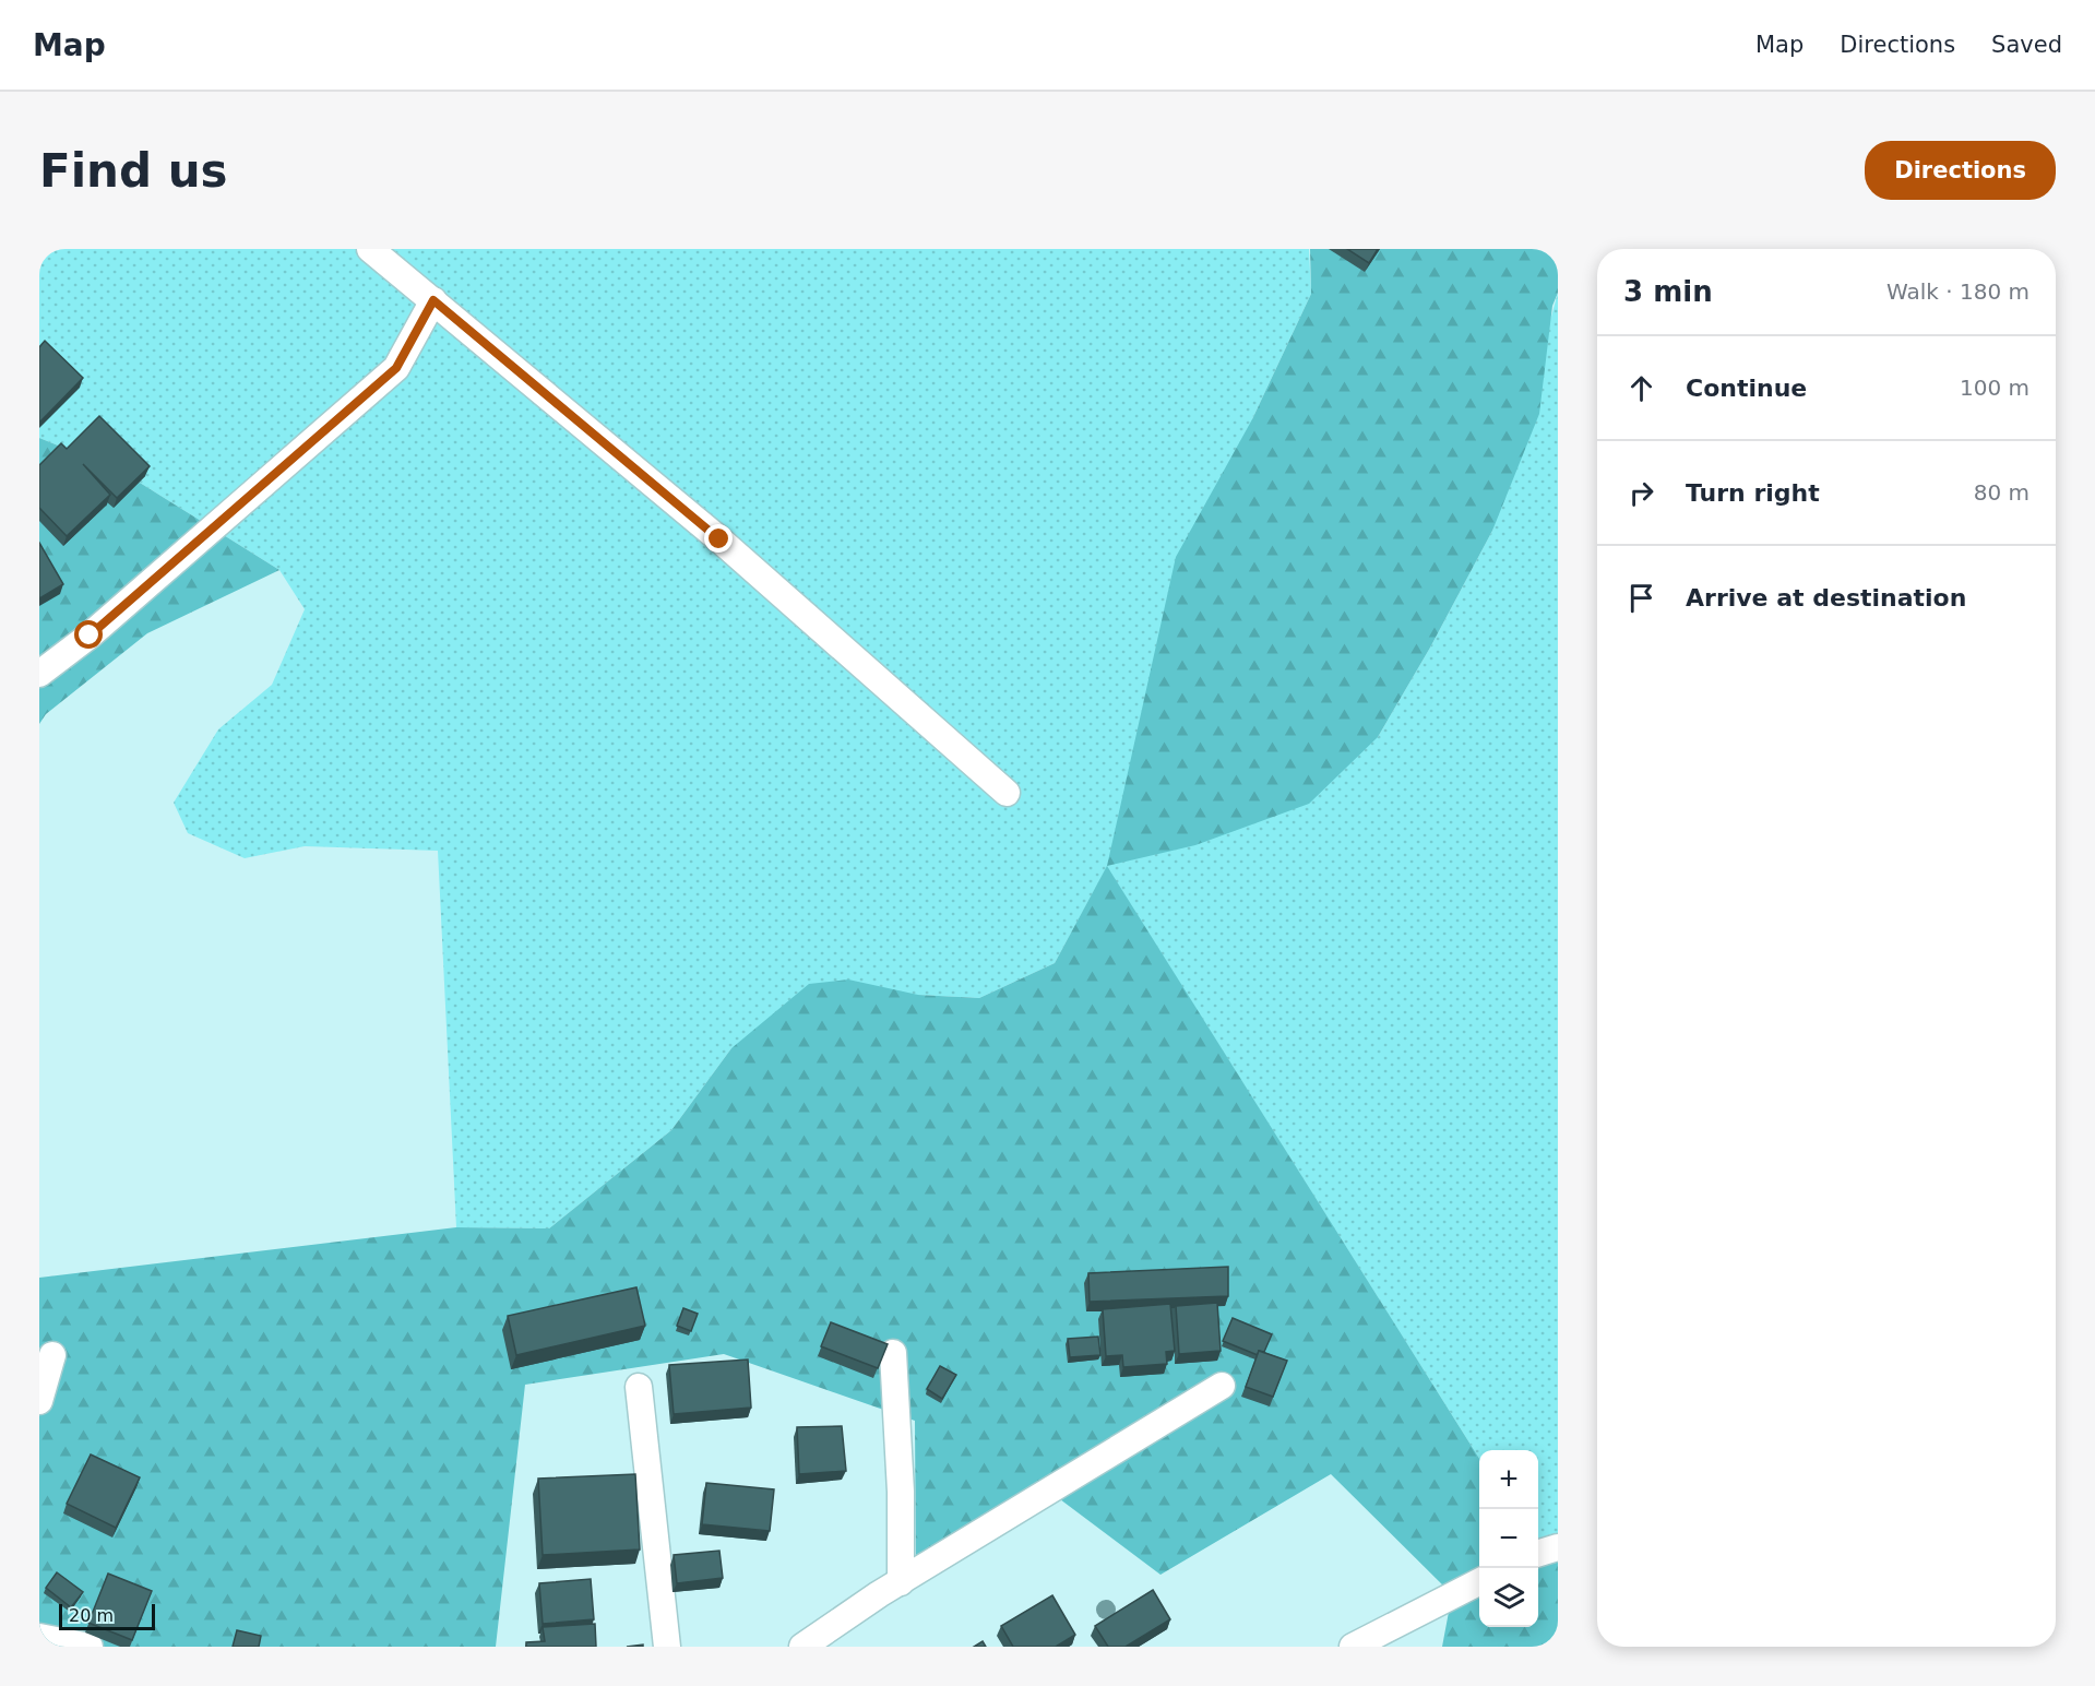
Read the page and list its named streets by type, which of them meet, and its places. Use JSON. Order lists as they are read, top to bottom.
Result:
{
  "scale_bar": "20 m",
  "page": {
    "header": "Map",
    "nav": ["Map", "Directions", "Saved"],
    "buttons": "Directions",
    "title": "Find us",
    "heading": ["3 min", "Walk · 180 m"],
    "list": [
      ["Continue", "100 m"],
      ["Turn right", "80 m"],
      "Arrive at destination"
    ],
    "map_buttons": ["+", "−"],
    "scale": "20 m"
  }
}
